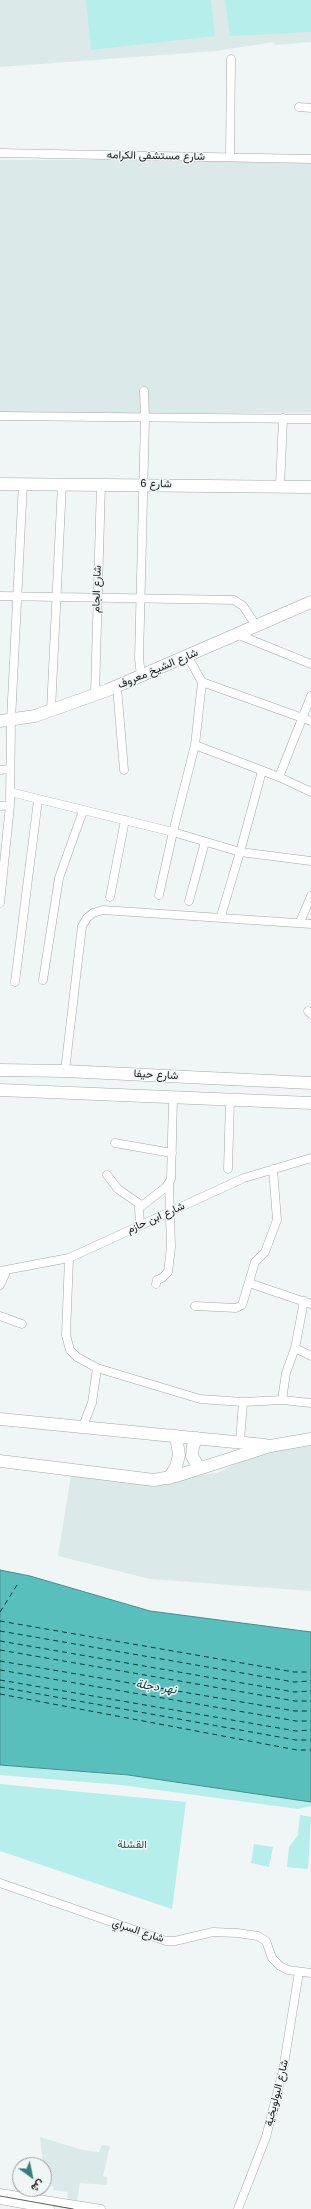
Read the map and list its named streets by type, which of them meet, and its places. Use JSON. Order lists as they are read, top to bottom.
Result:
{
  "streets": {
    "street": [
      "شارع مستشفى الكرامه",
      "شارع 6",
      "شارع الجام",
      "شارع الشيخ معروف",
      "شارع حيفا",
      "شارع ابن حازم",
      "شارع السراي",
      "شارع البولويخية"
    ]
  },
  "crossings": [
    ["شارع 6", "شارع الجام"],
    ["شارع الجام", "شارع الشيخ معروف"],
    ["شارع السراي", "شارع البولويخية"]
  ],
  "water": ["نهر دجلة"],
  "parks": ["القشلة"],
  "north": "bottom right"
}
